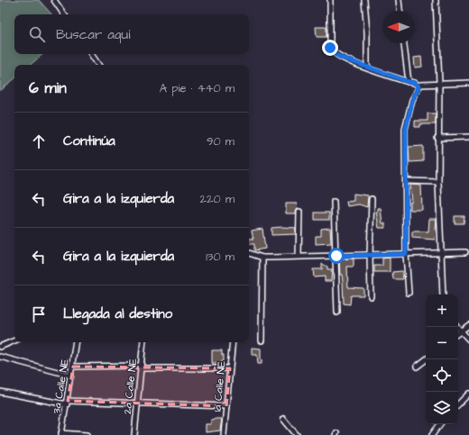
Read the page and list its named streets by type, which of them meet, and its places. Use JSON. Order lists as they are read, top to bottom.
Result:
{
  "streets": {
    "street": ["3a Calle NE", "2a Calle NE", "1a Calle NE"]
  },
  "north": "left",
  "page": {
    "search": "Buscar aquí",
    "heading": ["6 min", "A pie · 440 m"],
    "list": [
      ["Continúa", "90 m"],
      ["Gira a la izquierda", "220 m"],
      ["Gira a la izquierda", "130 m"],
      "Llegada al destino"
    ],
    "map_buttons": ["+", "−"]
  }
}
